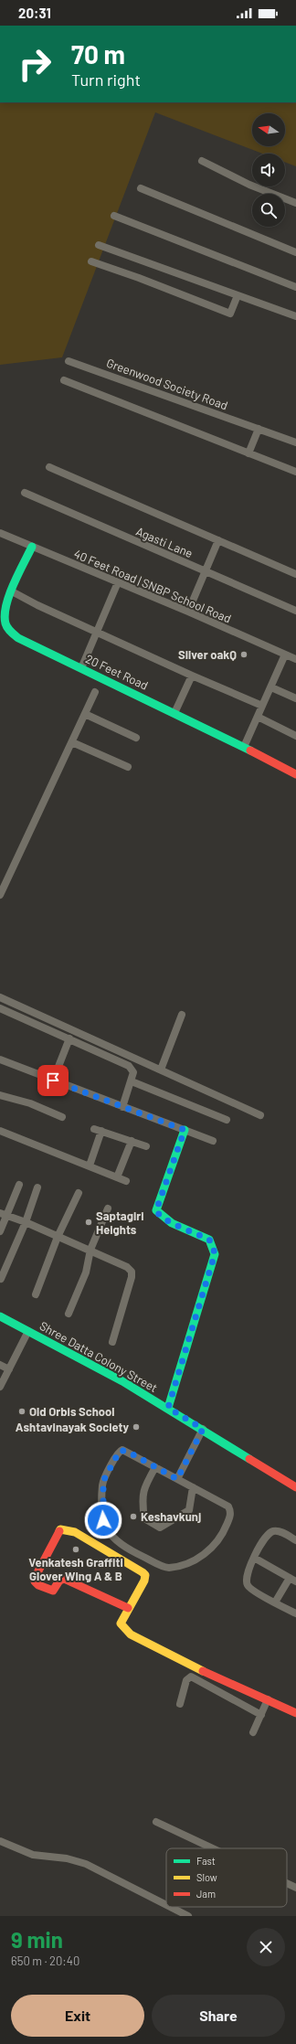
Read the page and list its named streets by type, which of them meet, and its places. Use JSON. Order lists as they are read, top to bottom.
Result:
{
  "streets": {
    "street": [
      "Greenwood Society Road",
      "Agasti Lane",
      "40 Feet Road | SNBP School Road",
      "20 Feet Road",
      "Shree Datta Colony Street"
    ]
  },
  "crossings": [
    ["40 Feet Road | SNBP School Road", "20 Feet Road"]
  ],
  "places": [
    "Silver oakQ",
    "Saptagiri Heights",
    "Old Orbis School",
    "Ashtavinayak Society",
    "Keshavkunj",
    "Venkatesh Graffiti Glover Wing A & B"
  ],
  "legend": ["Fast", "Slow", "Jam"],
  "north": "left",
  "page": {
    "status": "20:31",
    "turn": ["70 m", "Turn right"],
    "heading": ["9 min", "650 m · 20:40"],
    "buttons": ["Exit", "Share"]
  }
}
